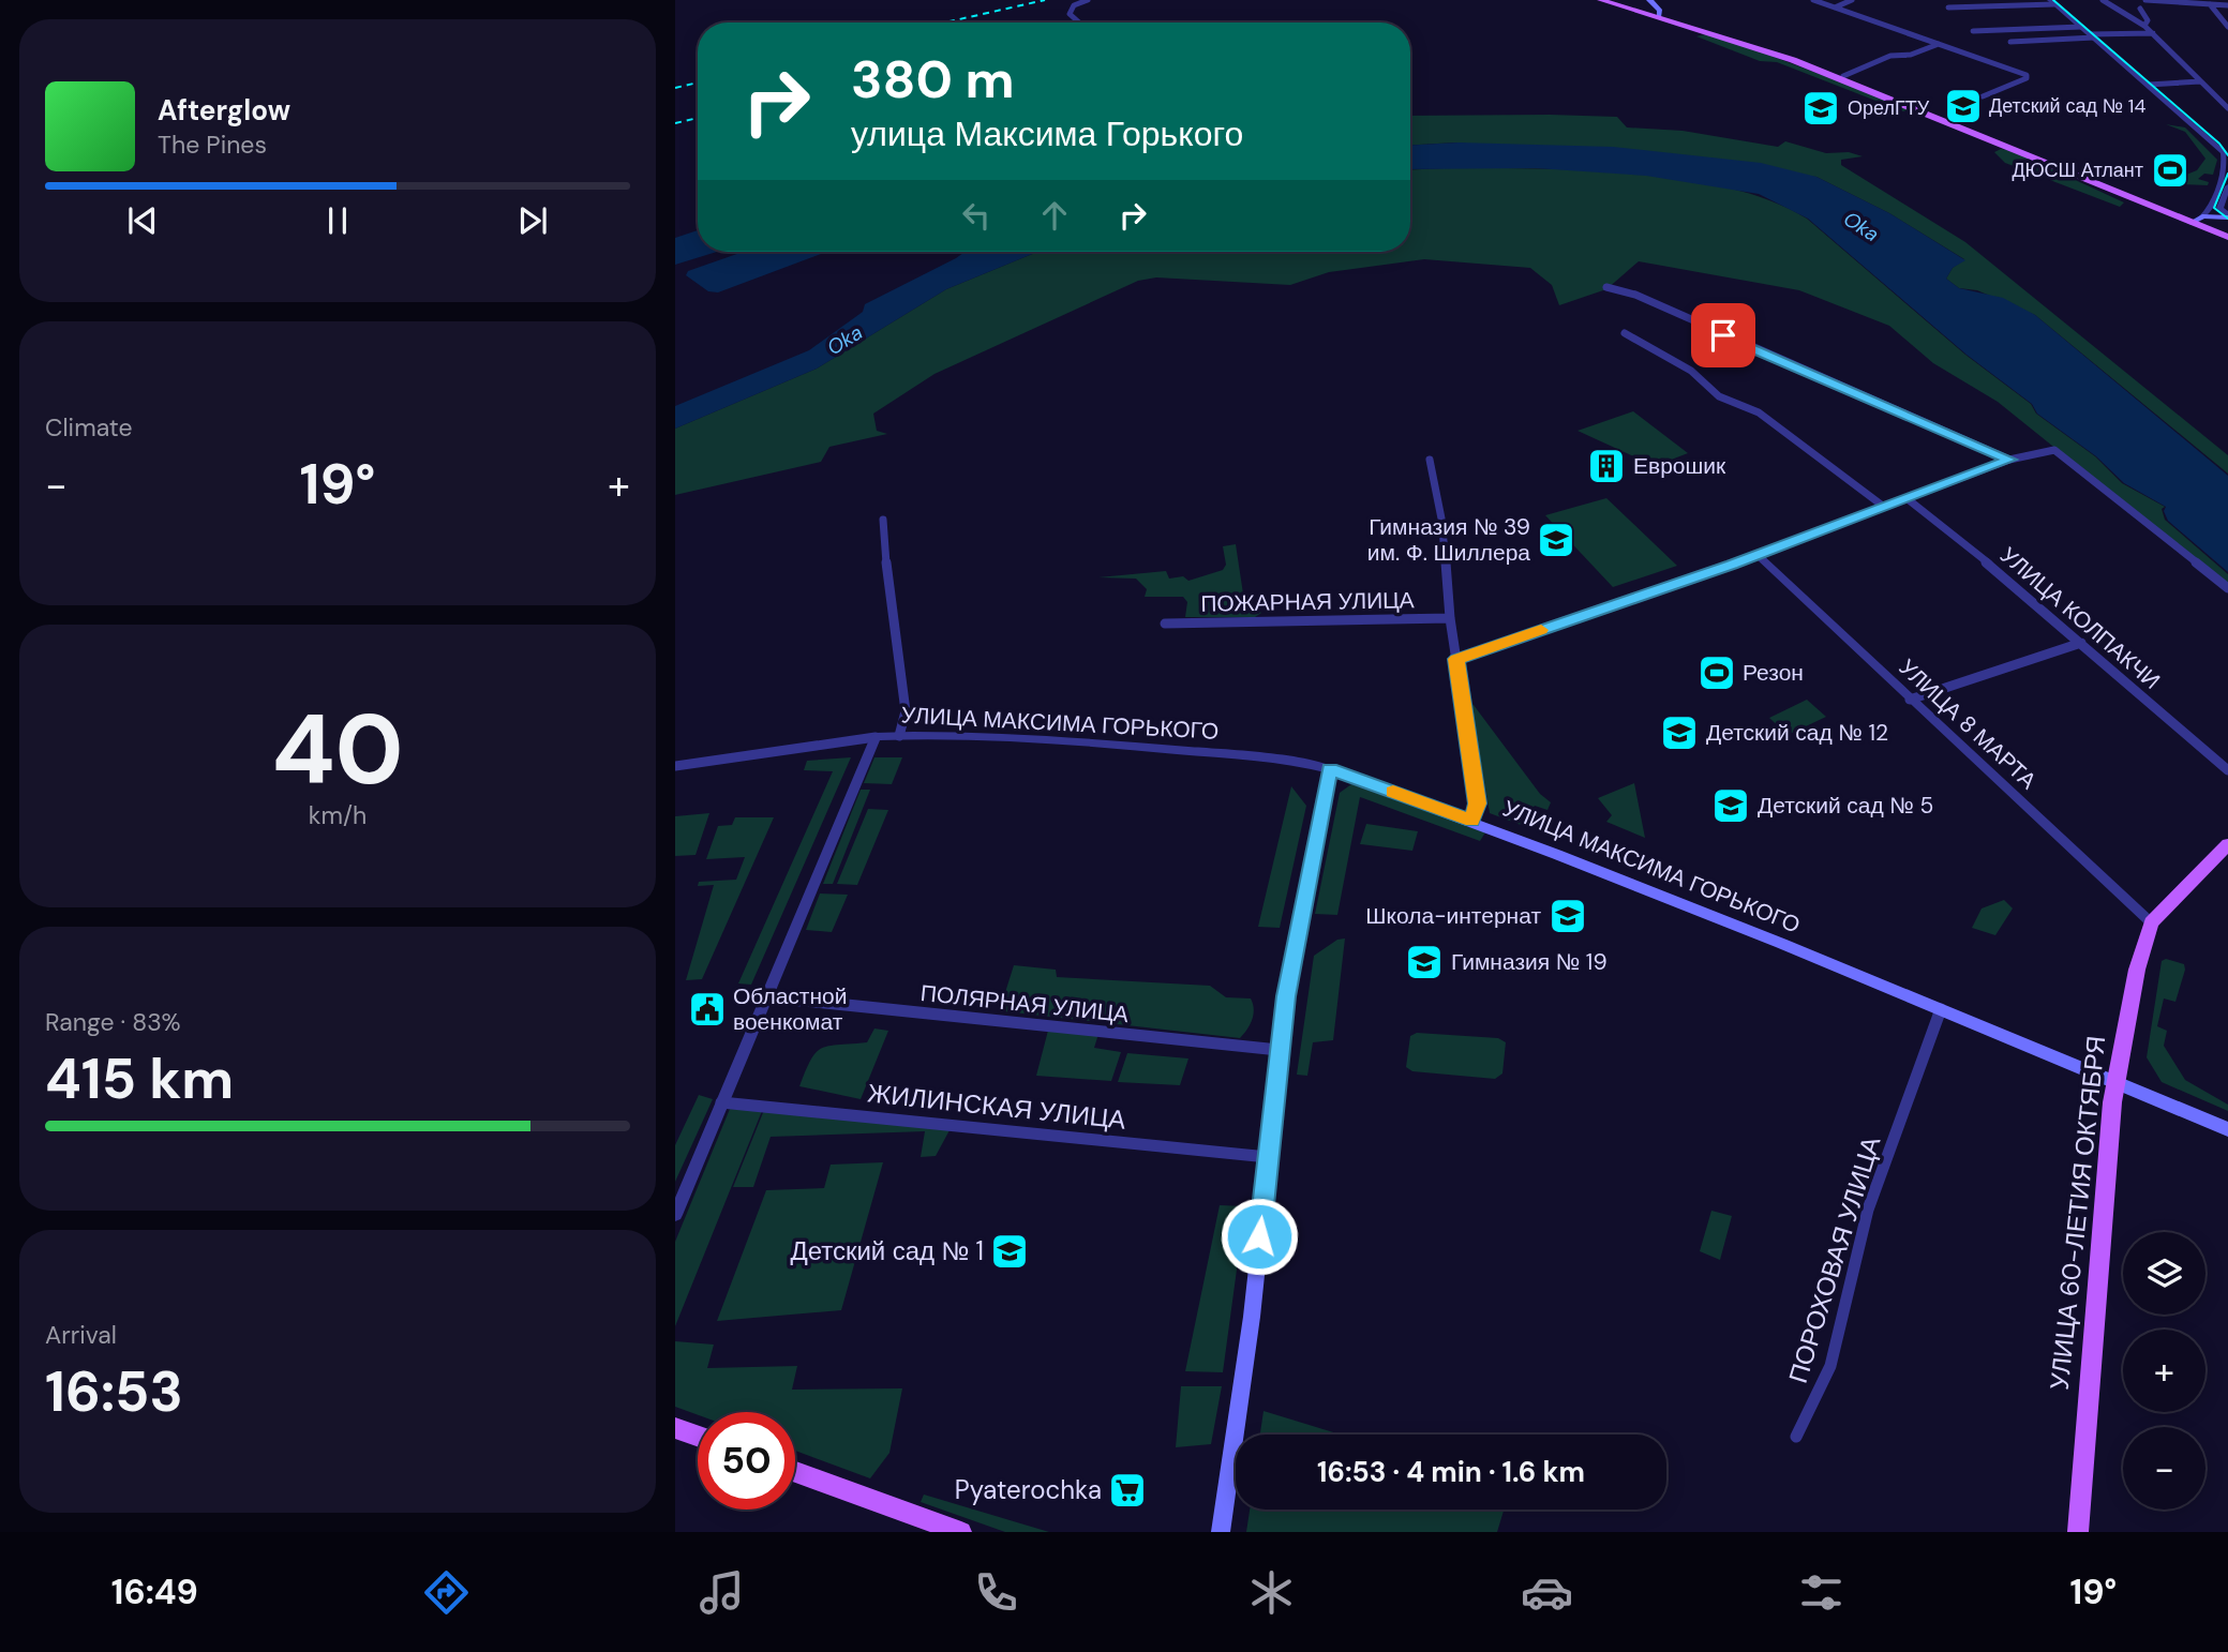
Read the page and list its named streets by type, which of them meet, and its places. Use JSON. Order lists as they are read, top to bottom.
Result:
{
  "streets": {
    "main road": ["УЛИЦА МАКСИМА ГОРЬКОГО", "УЛИЦА 60-ЛЕТИЯ ОКТЯБРЯ"],
    "street": [
      "ПОЖАРНАЯ УЛИЦА",
      "УЛИЦА КОЛПАКЧИ",
      "УЛИЦА 8 МАРТА",
      "ПОЛЯРНАЯ УЛИЦА",
      "ЖИЛИНСКАЯ УЛИЦА",
      "ПОРОХОВАЯ УЛИЦА"
    ]
  },
  "crossings": [
    ["УЛИЦА МАКСИМА ГОРЬКОГО", "УЛИЦА 60-ЛЕТИЯ ОКТЯБРЯ"],
    ["УЛИЦА МАКСИМА ГОРЬКОГО", "ПОРОХОВАЯ УЛИЦА"],
    ["УЛИЦА 8 МАРТА", "УЛИЦА 60-ЛЕТИЯ ОКТЯБРЯ"]
  ],
  "water": ["Oka"],
  "places": {
    "school or university": [
      "Детский сад № 14",
      "ОрелГТУ",
      "Гимназия № 39 им. Ф. Шиллера",
      "Детский сад № 12",
      "Детский сад № 5",
      "Школа-интернат",
      "Гимназия № 19",
      "Детский сад № 1"
    ],
    "sports": ["ДЮСШ Атлант", "Резон"],
    "building": ["Еврошик"],
    "public building": ["Областной военкомат"],
    "supermarket": ["Pyaterochka"]
  },
  "page": {
    "turn": ["380 m", "улица Максима Горького"],
    "song": ["Afterglow", "The Pines"],
    "tile": [
      "Climate",
      ["40", "km/h"],
      ["Range · 83%", "415 km"],
      ["Arrival", "16:53"]
    ],
    "heat": ["−", "19°", "+"],
    "map_buttons": ["+", "−"],
    "limit": "50",
    "trip": "16:53 · 4 min · 1.6 km",
    "tabs": ["16:49", "19°"]
  }
}
